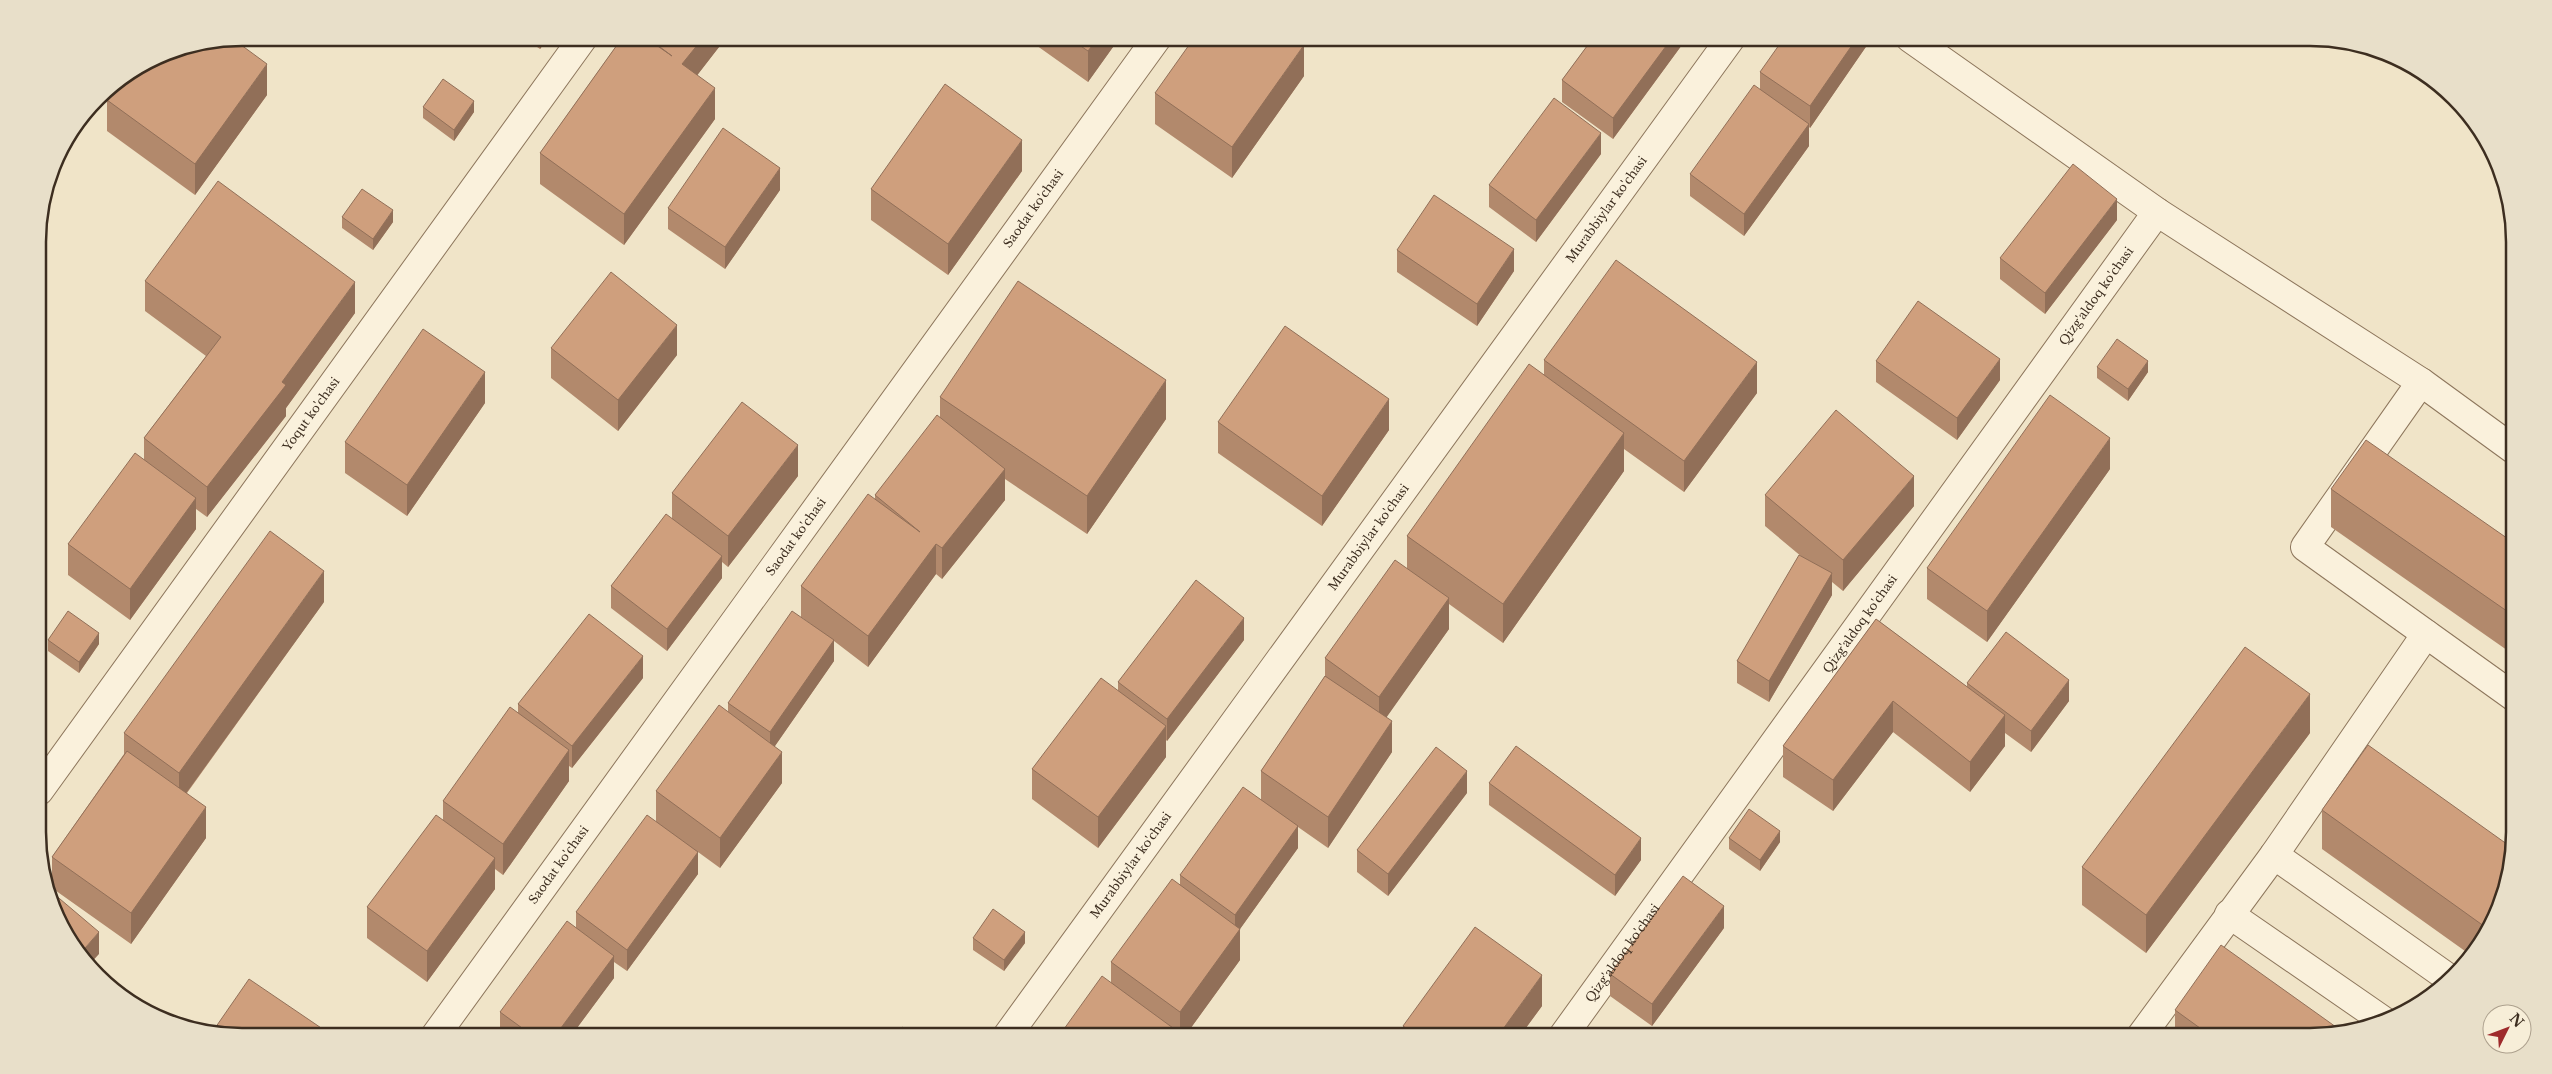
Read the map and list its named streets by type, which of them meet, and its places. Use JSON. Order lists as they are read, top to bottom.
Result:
{
  "streets": {
    "street": [
      "Saodat ko'chasi",
      "Murabbiylar ko'chasi",
      "Qizg'aldoq ko'chasi",
      "Yoqut ko'chasi"
    ]
  },
  "north": "top right"
}
